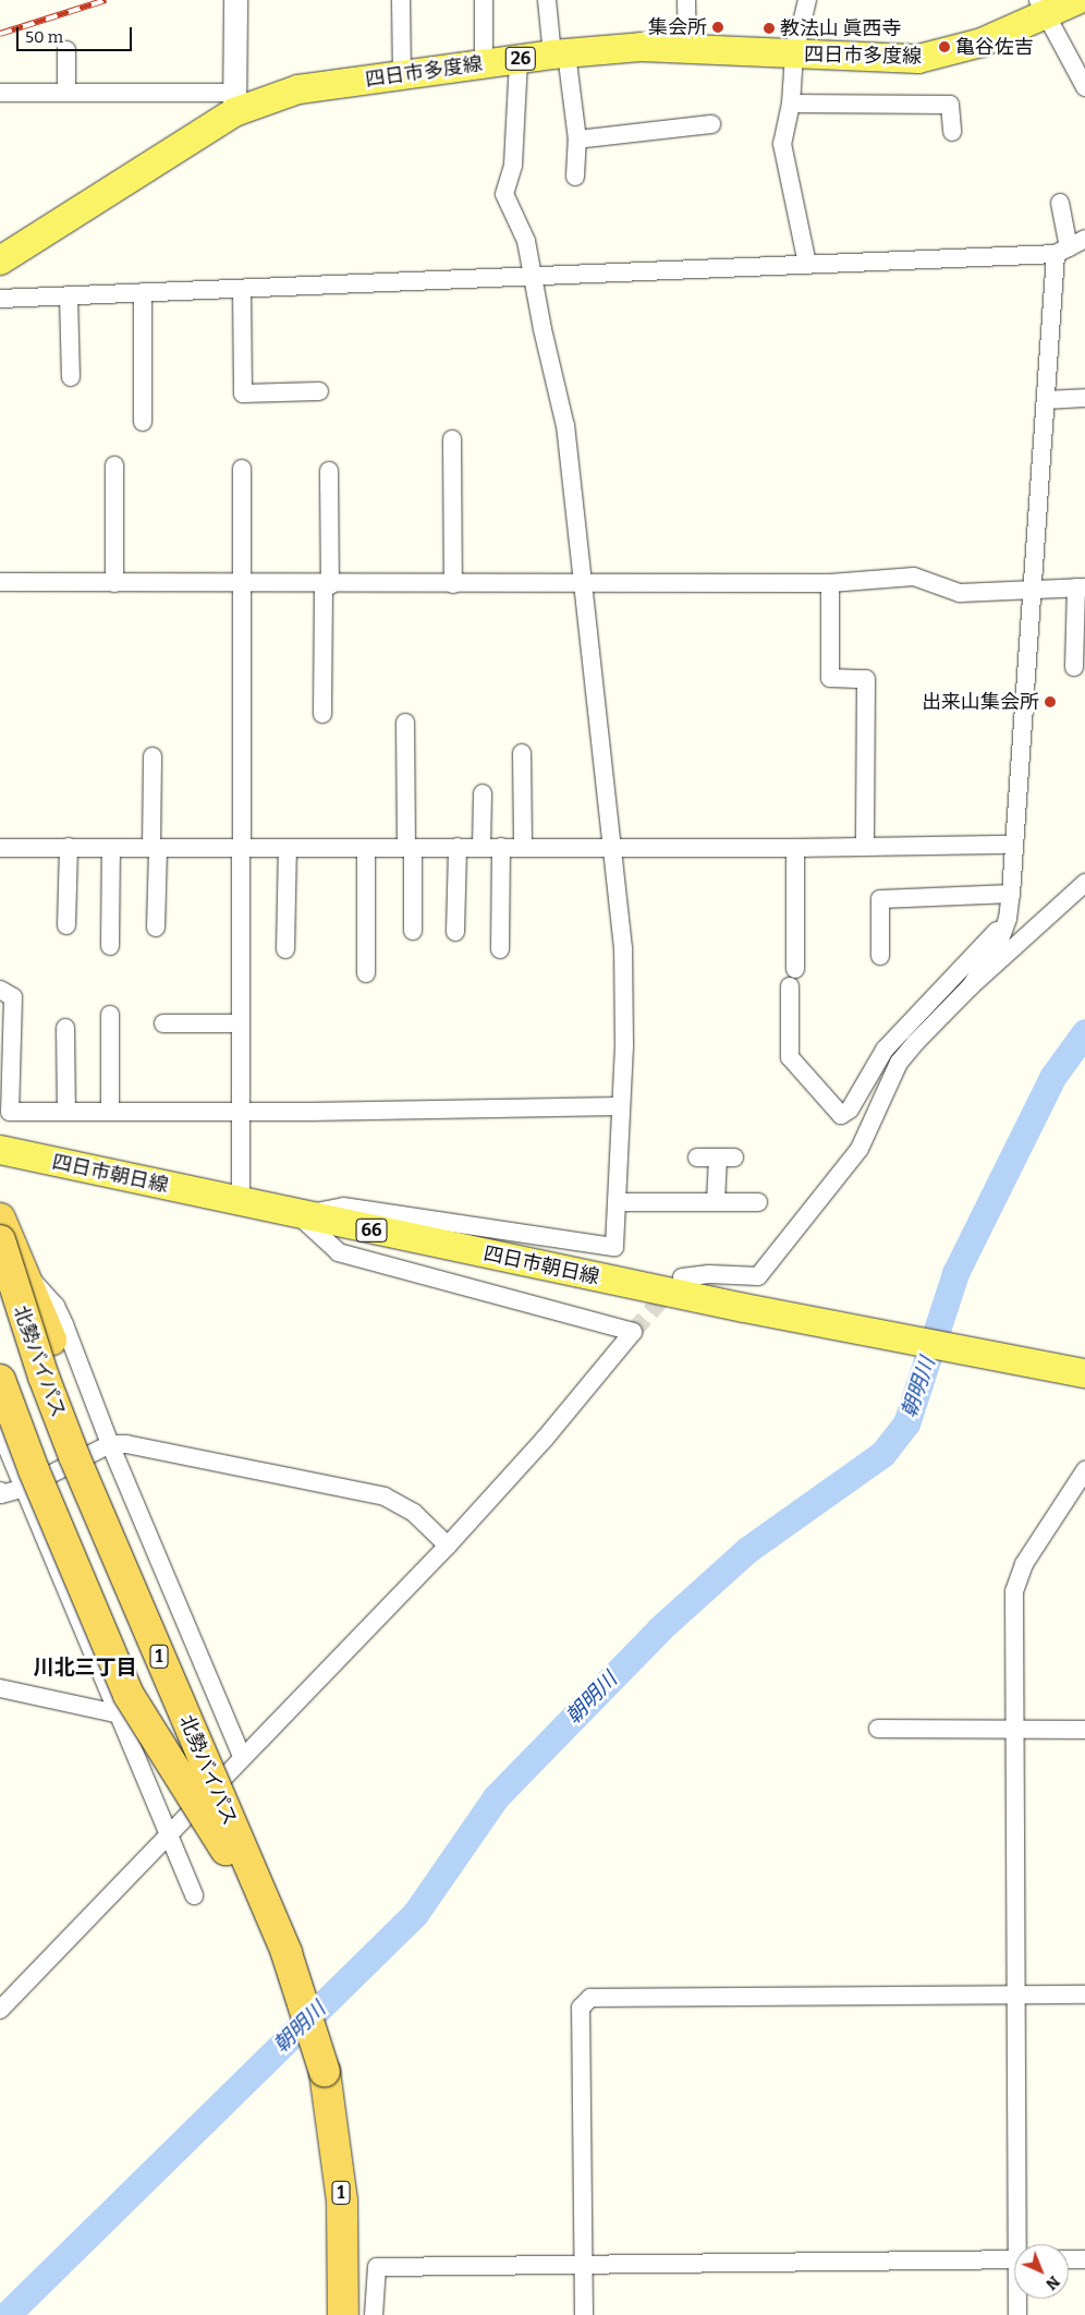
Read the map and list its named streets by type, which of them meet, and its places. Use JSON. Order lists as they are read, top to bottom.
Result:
{
  "streets": {
    "highway": ["北勢バイパス", "1"],
    "main road": [
      "四日市多度線",
      "26",
      "四日市朝日線",
      "66"
    ]
  },
  "crossings": [
    ["北勢バイパス", "1"]
  ],
  "districts": ["川北三丁目"],
  "water": ["朝明川"],
  "places": [
    "集会所",
    "教法山 眞西寺",
    "亀谷佐吉",
    "出来山集会所"
  ],
  "scale_bar": "50 m",
  "north": "bottom right"
}
